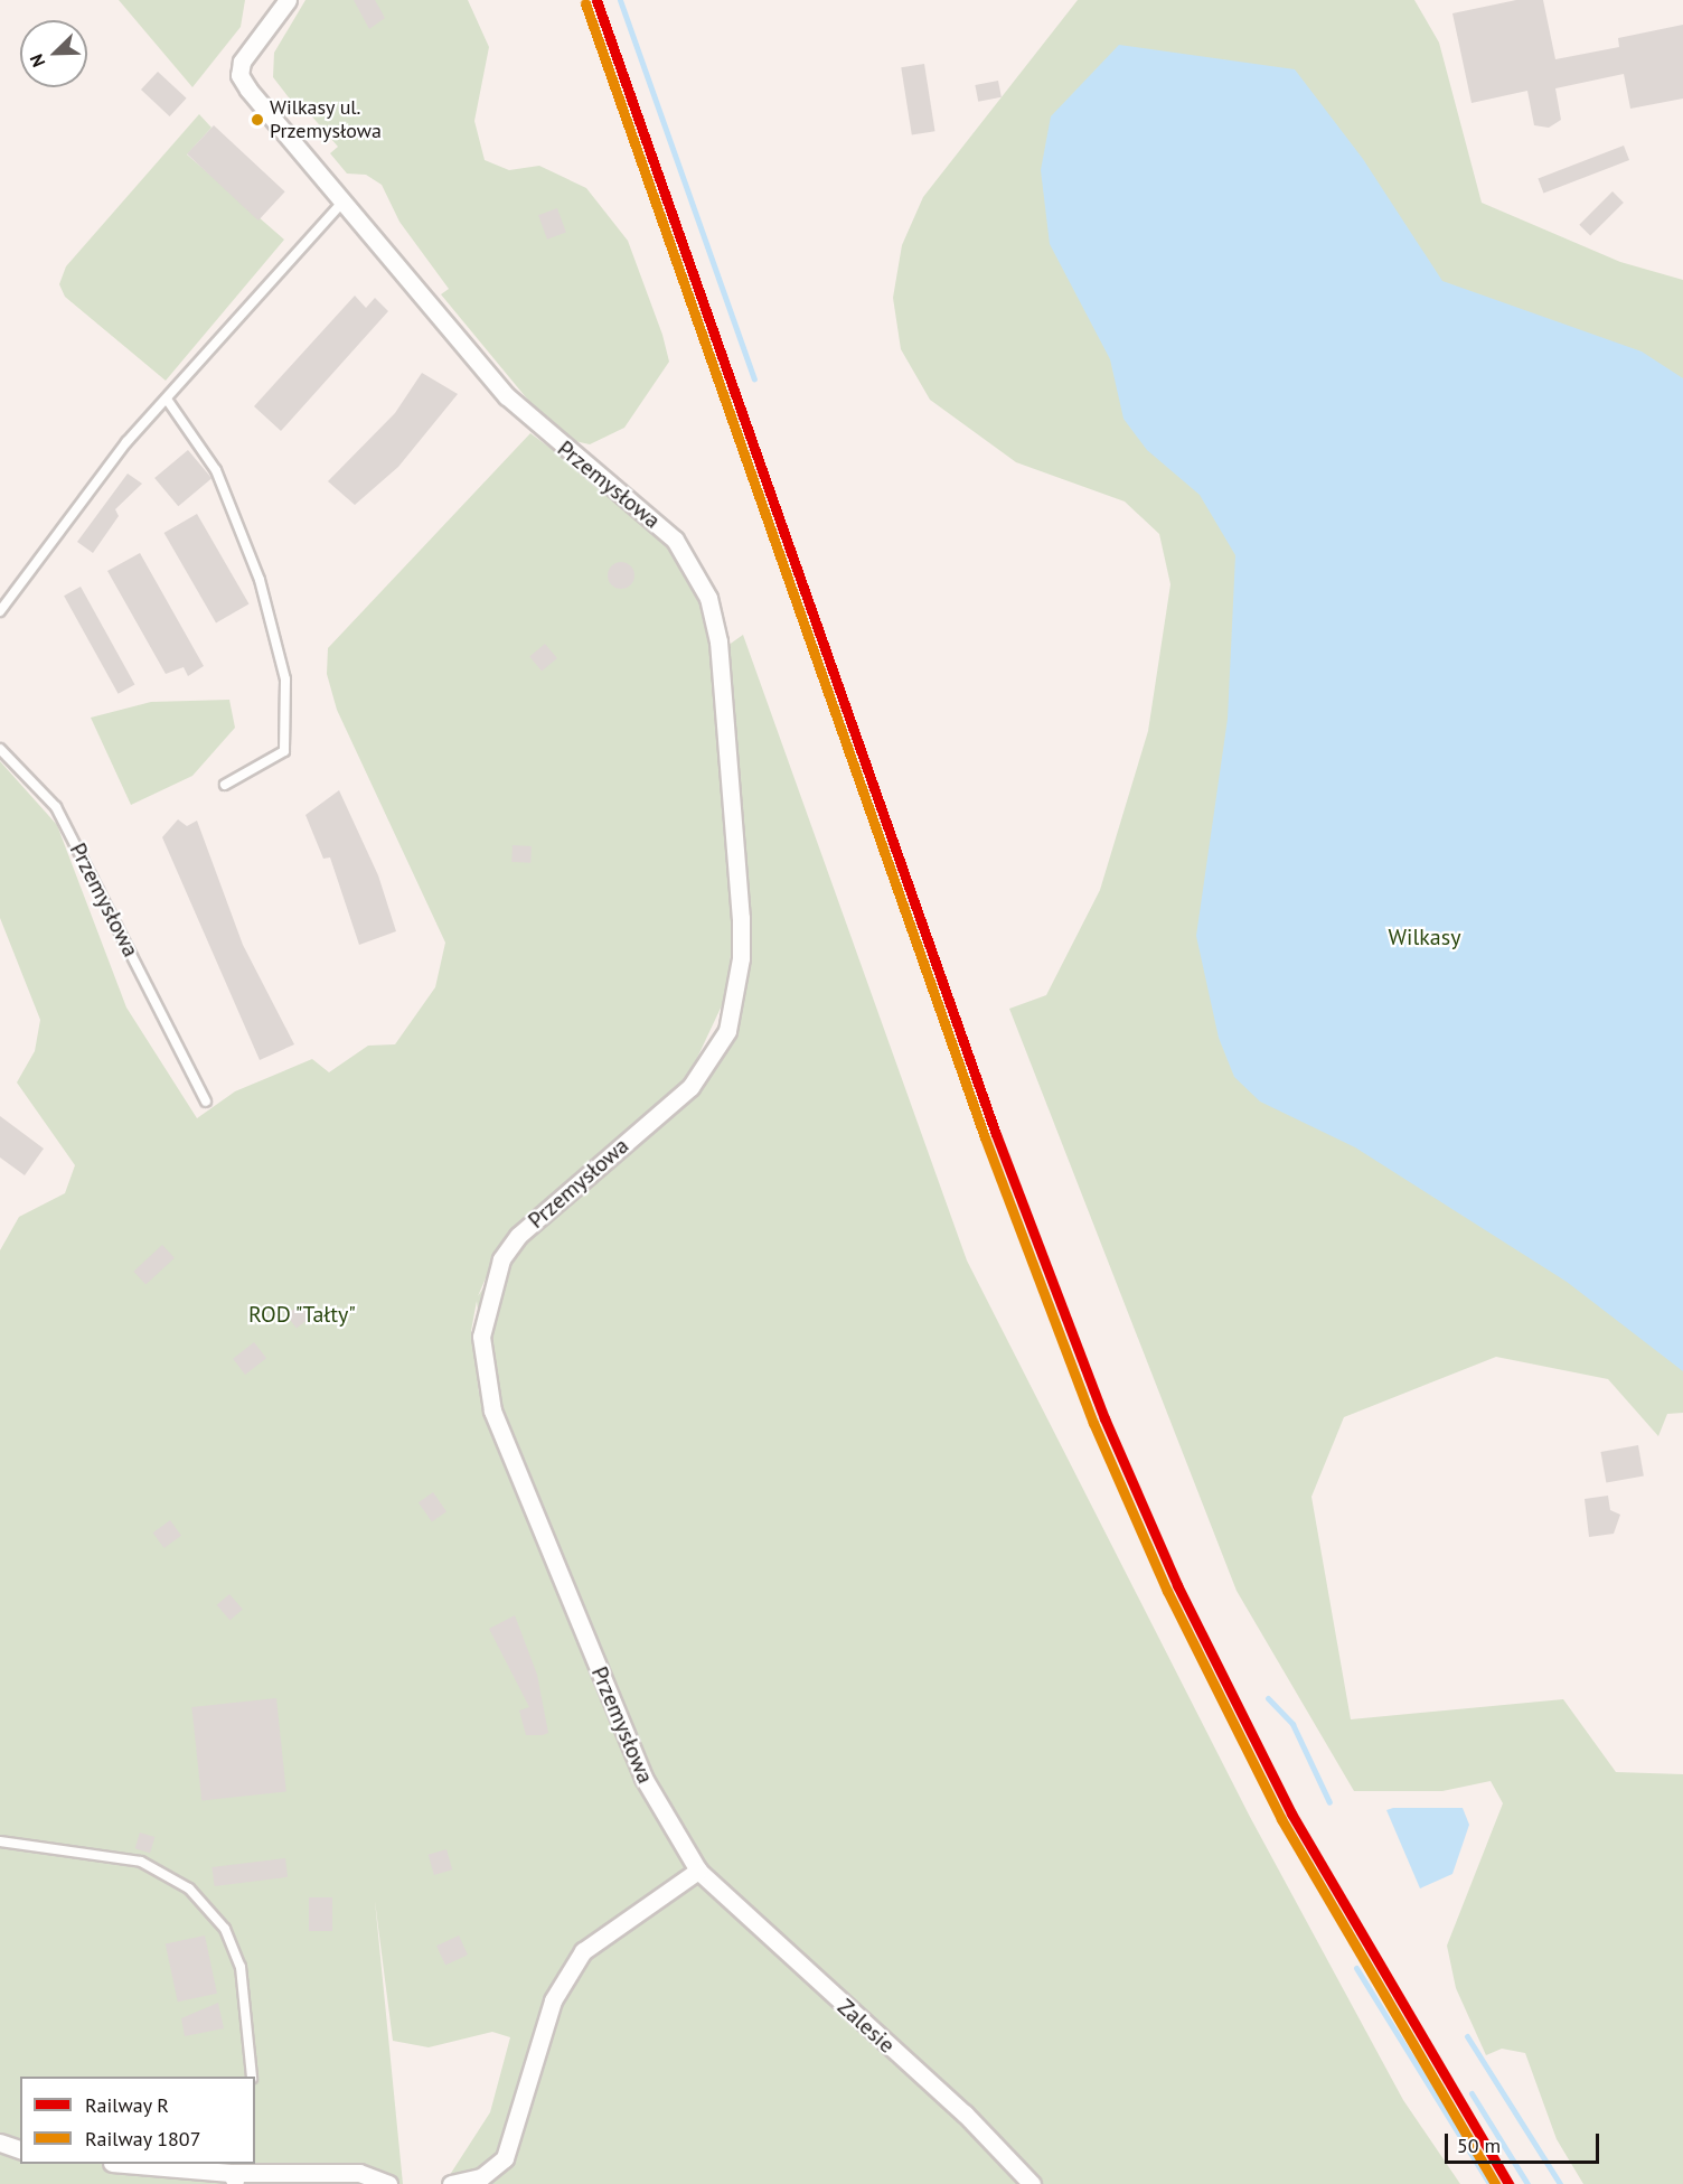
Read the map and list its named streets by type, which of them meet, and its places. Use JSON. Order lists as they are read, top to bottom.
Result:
{
  "streets": {
    "street": ["Przemysłowa", "Zalesie"]
  },
  "crossings": [
    ["Przemysłowa", "Zalesie"]
  ],
  "parks": ["Wilkasy", "ROD \"Tałty\""],
  "places": ["Wilkasy ul. Przemysłowa"],
  "lines": ["rail line R", "rail line 1807"],
  "legend": ["Railway R", "Railway 1807"],
  "scale_bar": "50 m",
  "north": "bottom left"
}
